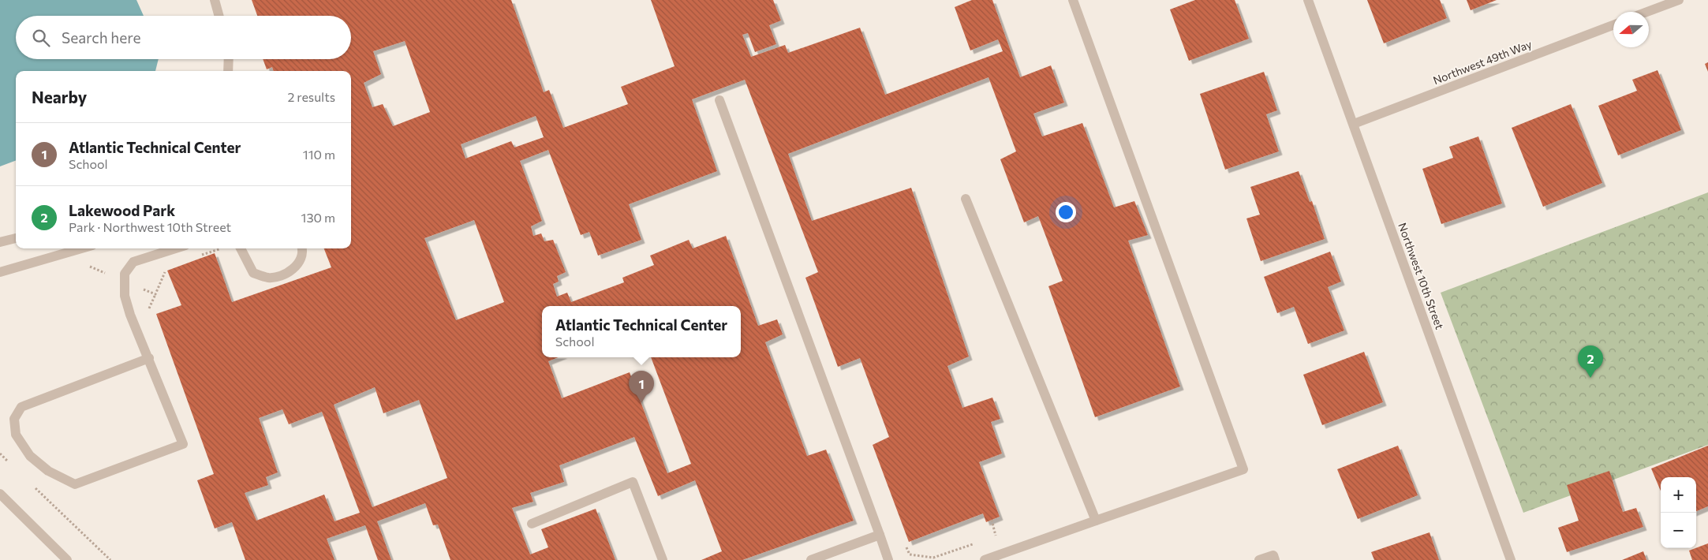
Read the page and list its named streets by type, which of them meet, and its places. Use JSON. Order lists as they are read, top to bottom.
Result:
{
  "streets": {
    "street": ["Northwest 49th Way", "Northwest 10th Street"]
  },
  "crossings": [
    ["Northwest 49th Way", "Northwest 10th Street"]
  ],
  "north": "left",
  "page": {
    "search": "Search here",
    "heading": ["Nearby", "2 results"],
    "list": [
      {
        "mark": "1",
        "name": "Atlantic Technical Center",
        "note": "School",
        "value": "110 m"
      },
      {
        "mark": "2",
        "name": "Lakewood Park",
        "note": "Park · Northwest 10th Street",
        "value": "130 m"
      }
    ],
    "popup": ["Atlantic Technical Center", "School"],
    "pins": ["2", "1"],
    "map_buttons": ["+", "−"]
  }
}
